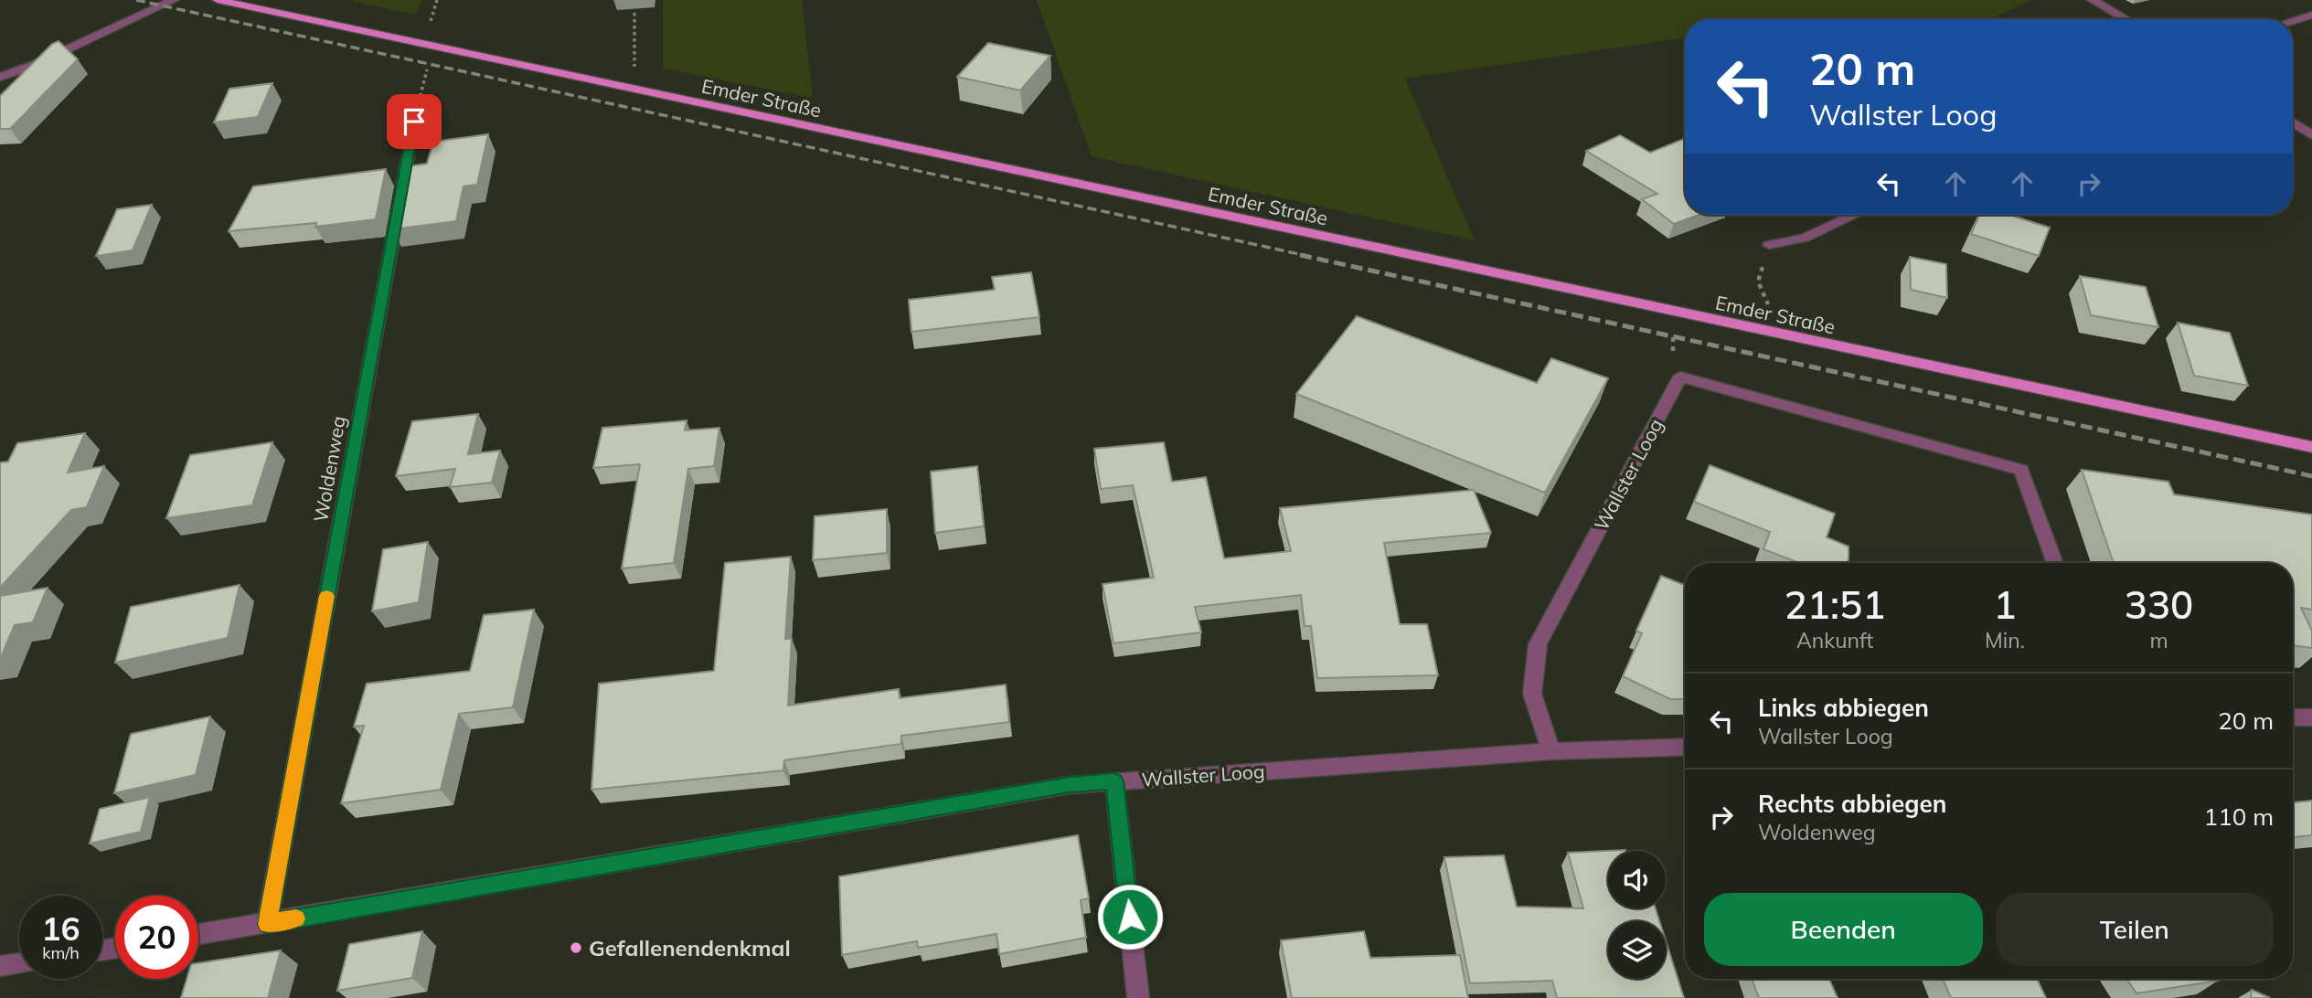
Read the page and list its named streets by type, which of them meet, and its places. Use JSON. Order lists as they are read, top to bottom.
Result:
{
  "streets": {
    "main road": ["Emder Straße"],
    "street": ["Woldenweg", "Wallster Loog"]
  },
  "crossings": [
    ["Woldenweg", "Wallster Loog"]
  ],
  "places": ["Gefallenendenkmal"],
  "page": {
    "turn": ["20 m", "Wallster Loog"],
    "eta": [
      "21:51",
      "Ankunft",
      "1",
      "Min.",
      "330",
      "m"
    ],
    "list": [
      {
        "name": "Links abbiegen",
        "note": "Wallster Loog",
        "value": "20 m"
      },
      {
        "name": "Rechts abbiegen",
        "note": "Woldenweg",
        "value": "110 m"
      }
    ],
    "buttons": ["Beenden", "Teilen"],
    "speed": "16 km/h",
    "limit": "20"
  }
}
